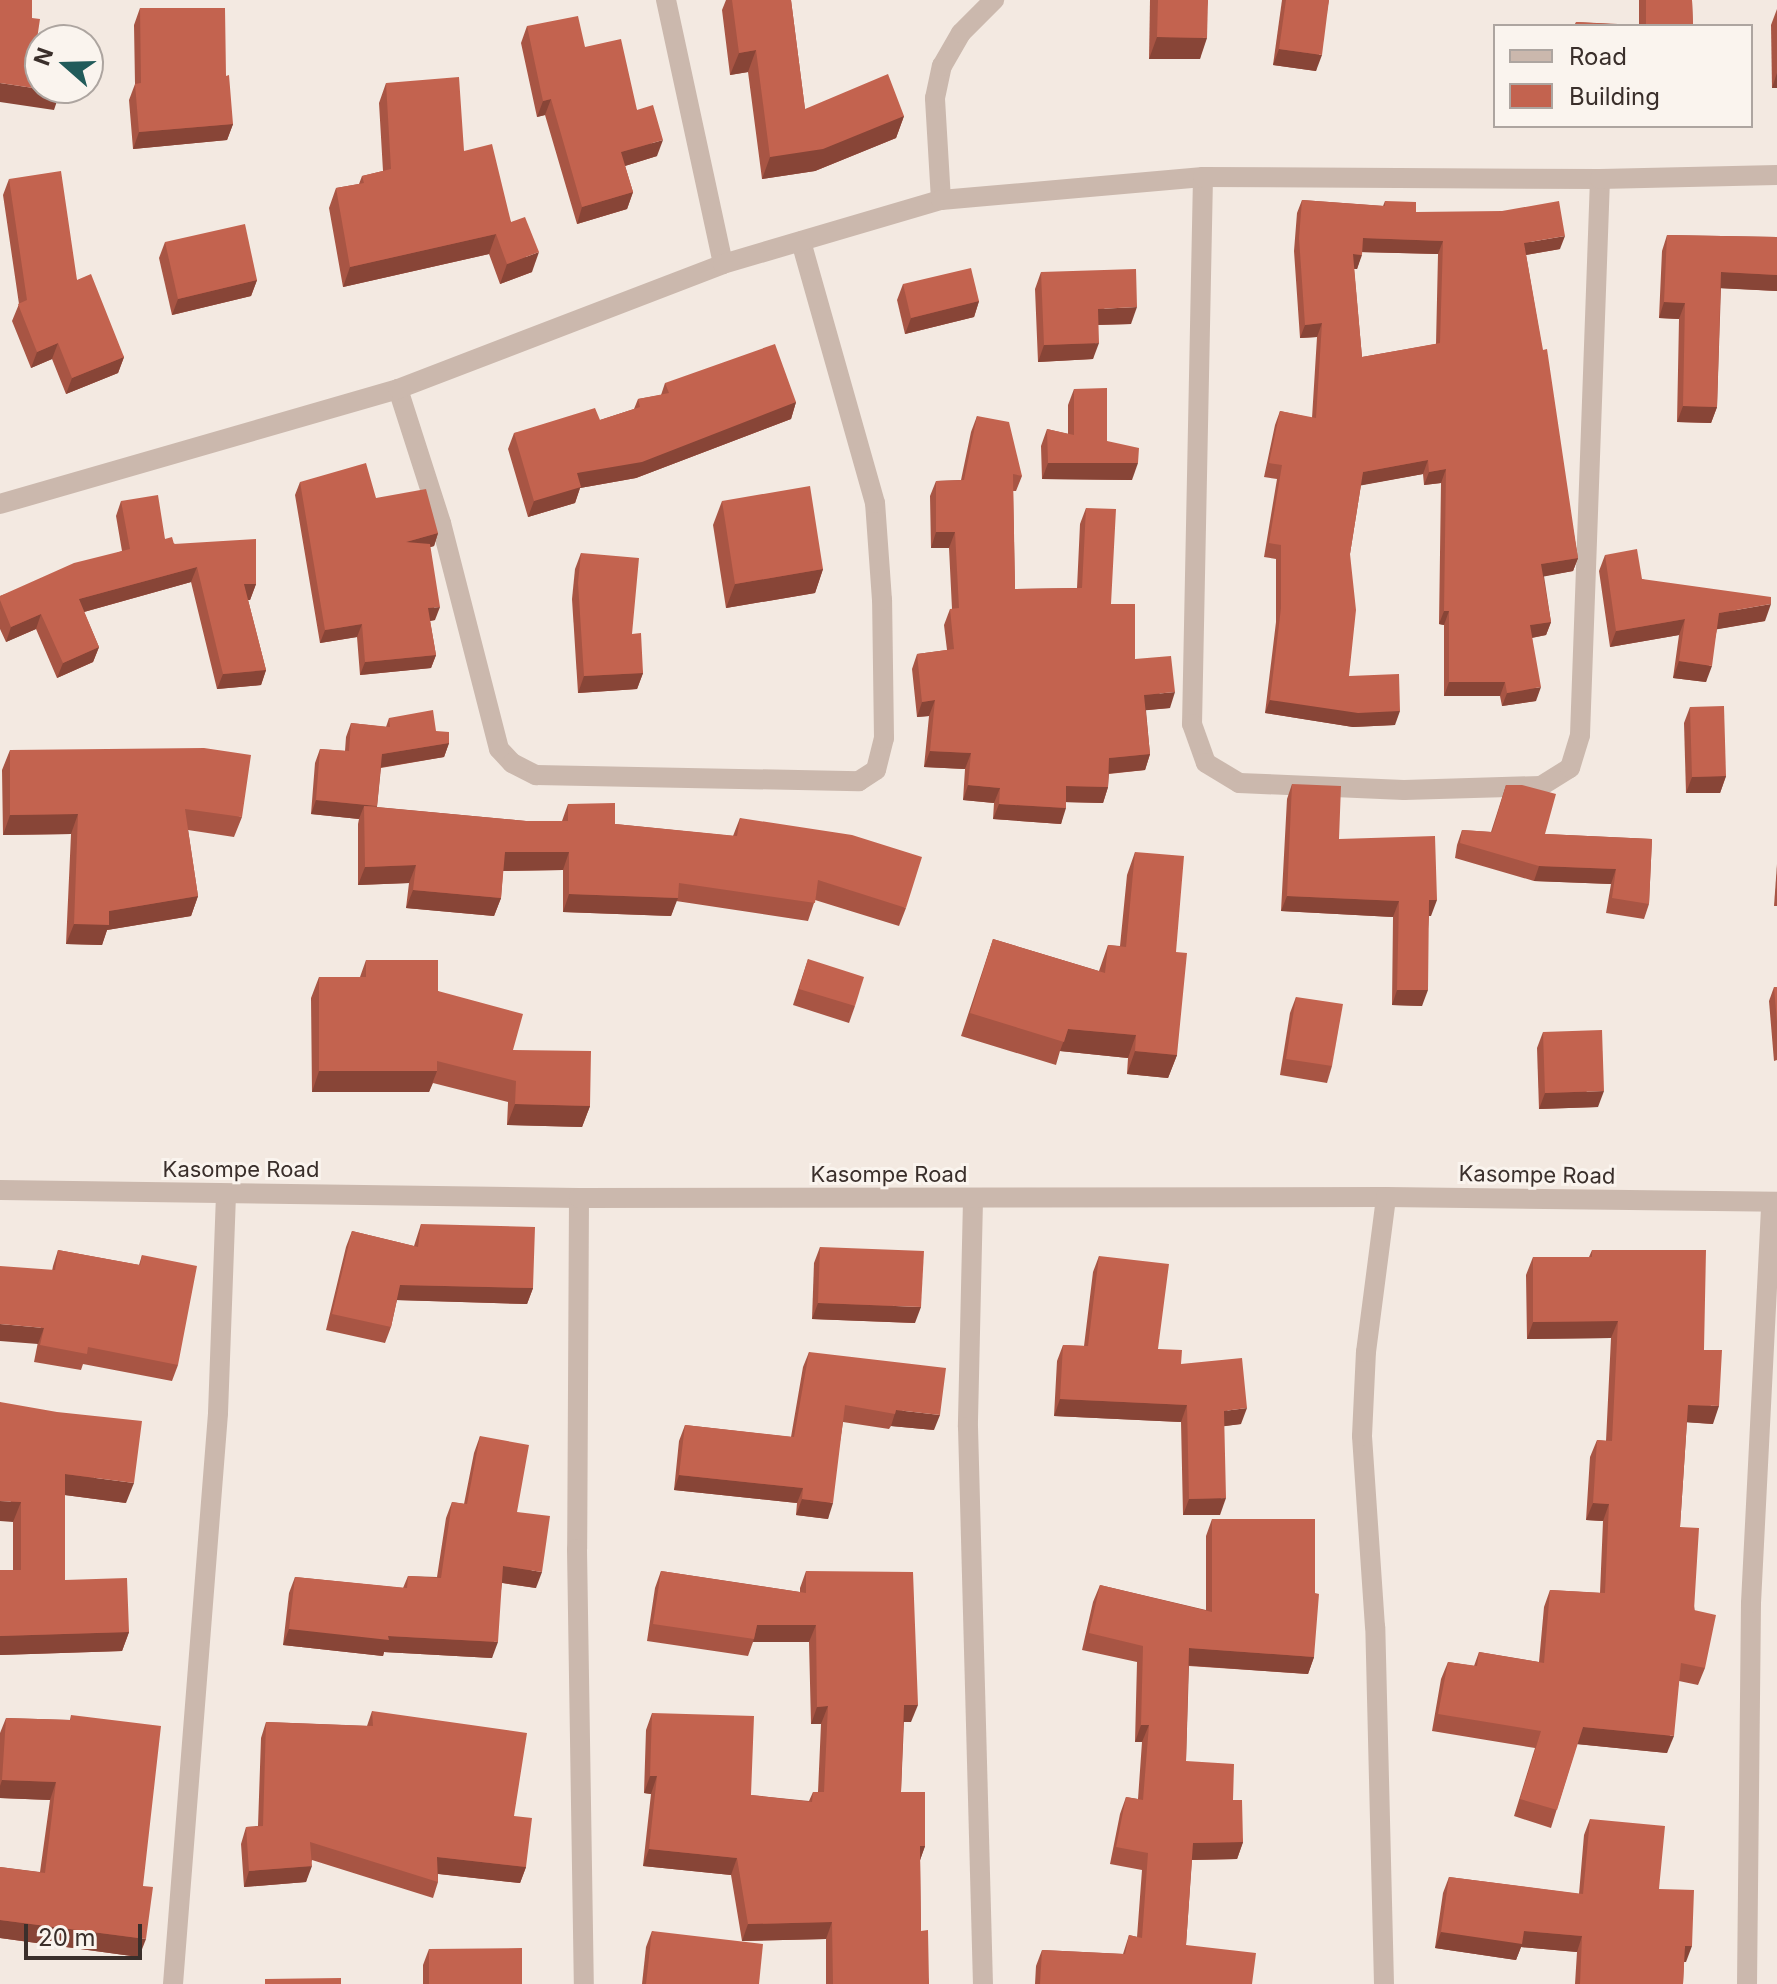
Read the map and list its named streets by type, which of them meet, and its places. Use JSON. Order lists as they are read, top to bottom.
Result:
{
  "streets": {
    "street": ["Kasompe Road"]
  },
  "legend": ["Road", "Building"],
  "scale_bar": "20 m",
  "north": "left"
}
